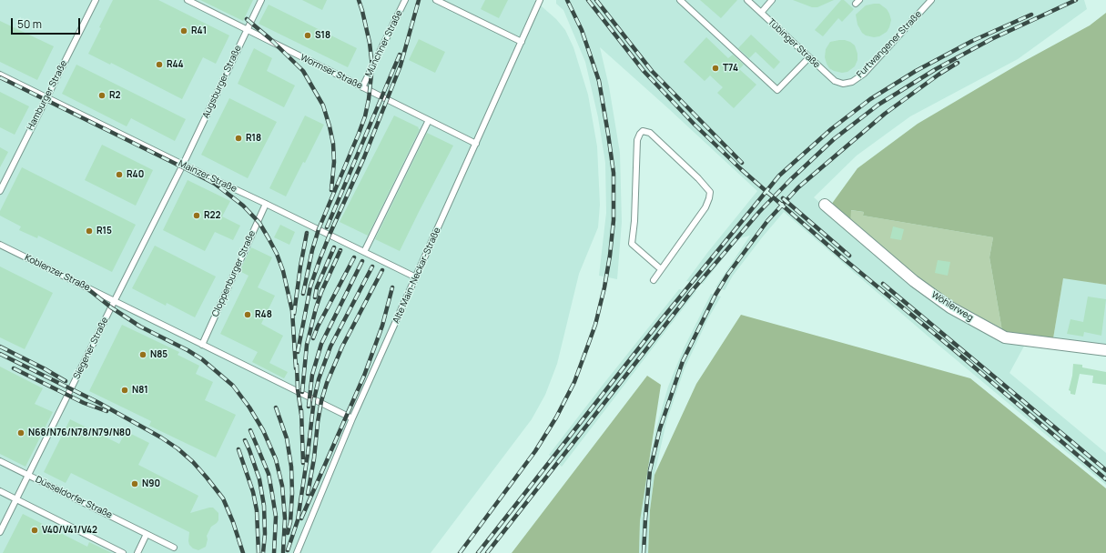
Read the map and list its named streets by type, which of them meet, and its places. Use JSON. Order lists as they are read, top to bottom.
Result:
{
  "streets": {
    "street": ["Wöhlerweg"],
    "lane": [
      "Münchner Straße",
      "Tübinger Straße",
      "Furtwangener Straße",
      "Wormser Straße",
      "Augsburger Straße",
      "Hamburger Straße",
      "Mainzer Straße",
      "Koblenzer Straße",
      "Cloppenburger Straße",
      "Alte Main-Neckar-Straße",
      "Siegener Straße",
      "Düsseldorfer Straße"
    ]
  },
  "crossings": [
    ["Münchner Straße", "Wormser Straße"],
    ["Tübinger Straße", "Furtwangener Straße"],
    ["Wormser Straße", "Augsburger Straße"],
    ["Wormser Straße", "Alte Main-Neckar-Straße"],
    ["Augsburger Straße", "Mainzer Straße"],
    ["Augsburger Straße", "Siegener Straße"],
    ["Hamburger Straße", "Mainzer Straße"],
    ["Mainzer Straße", "Cloppenburger Straße"],
    ["Mainzer Straße", "Alte Main-Neckar-Straße"],
    ["Mainzer Straße", "Siegener Straße"],
    ["Koblenzer Straße", "Siegener Straße"],
    ["Siegener Straße", "Düsseldorfer Straße"]
  ],
  "places": [
    "R41",
    "S18",
    "R44",
    "T74",
    "R2",
    "R18",
    "R40",
    "R22",
    "R15",
    "R48",
    "N85",
    "N81",
    "N68/N76/N78/N79/N80",
    "N90",
    "V40/V41/V42"
  ],
  "scale_bar": "50 m"
}
